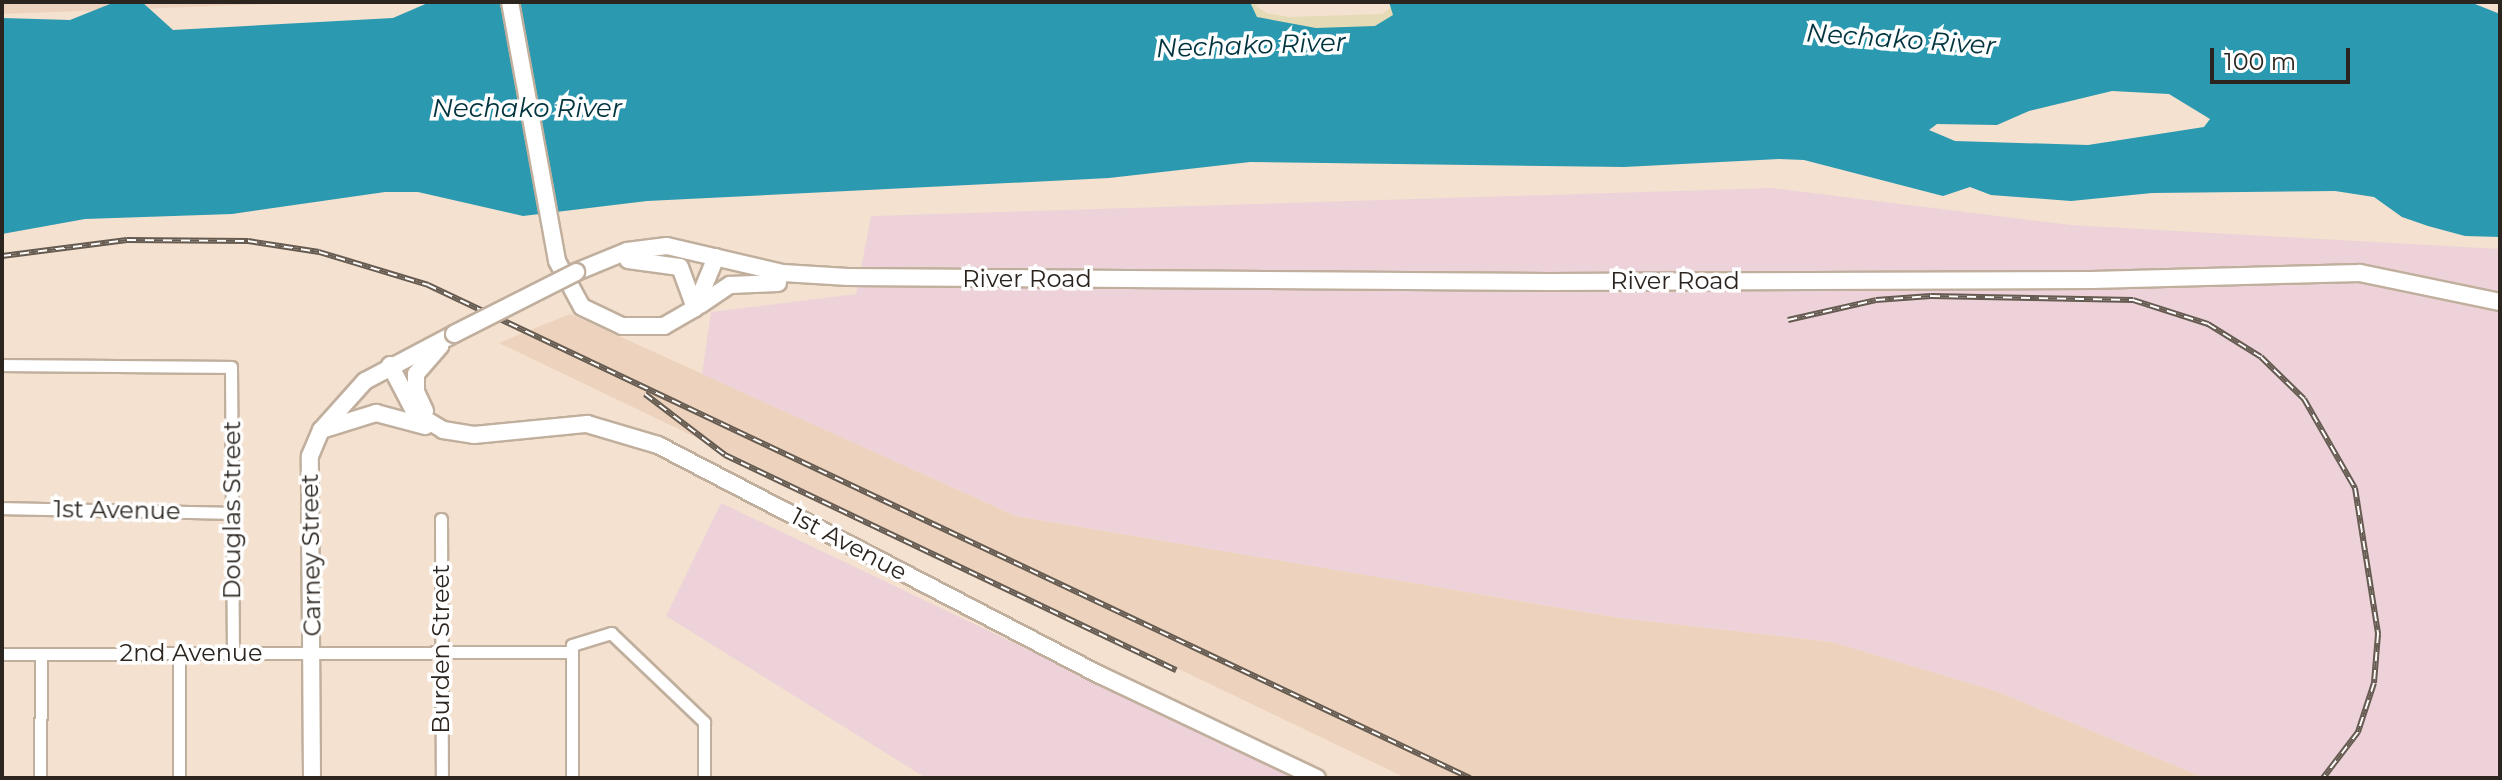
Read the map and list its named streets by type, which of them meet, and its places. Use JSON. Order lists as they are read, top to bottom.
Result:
{
  "streets": {
    "main road": ["River Road", "1st Avenue", "Carney Street"],
    "street": ["Douglas Street", "Burden Street", "2nd Avenue"]
  },
  "crossings": [
    ["River Road", "Carney Street"],
    ["1st Avenue", "Douglas Street"],
    ["1st Avenue", "Carney Street"],
    ["Douglas Street", "2nd Avenue"],
    ["Carney Street", "2nd Avenue"],
    ["Burden Street", "2nd Avenue"]
  ],
  "water": ["Nechako River"],
  "scale_bar": "100 m"
}
